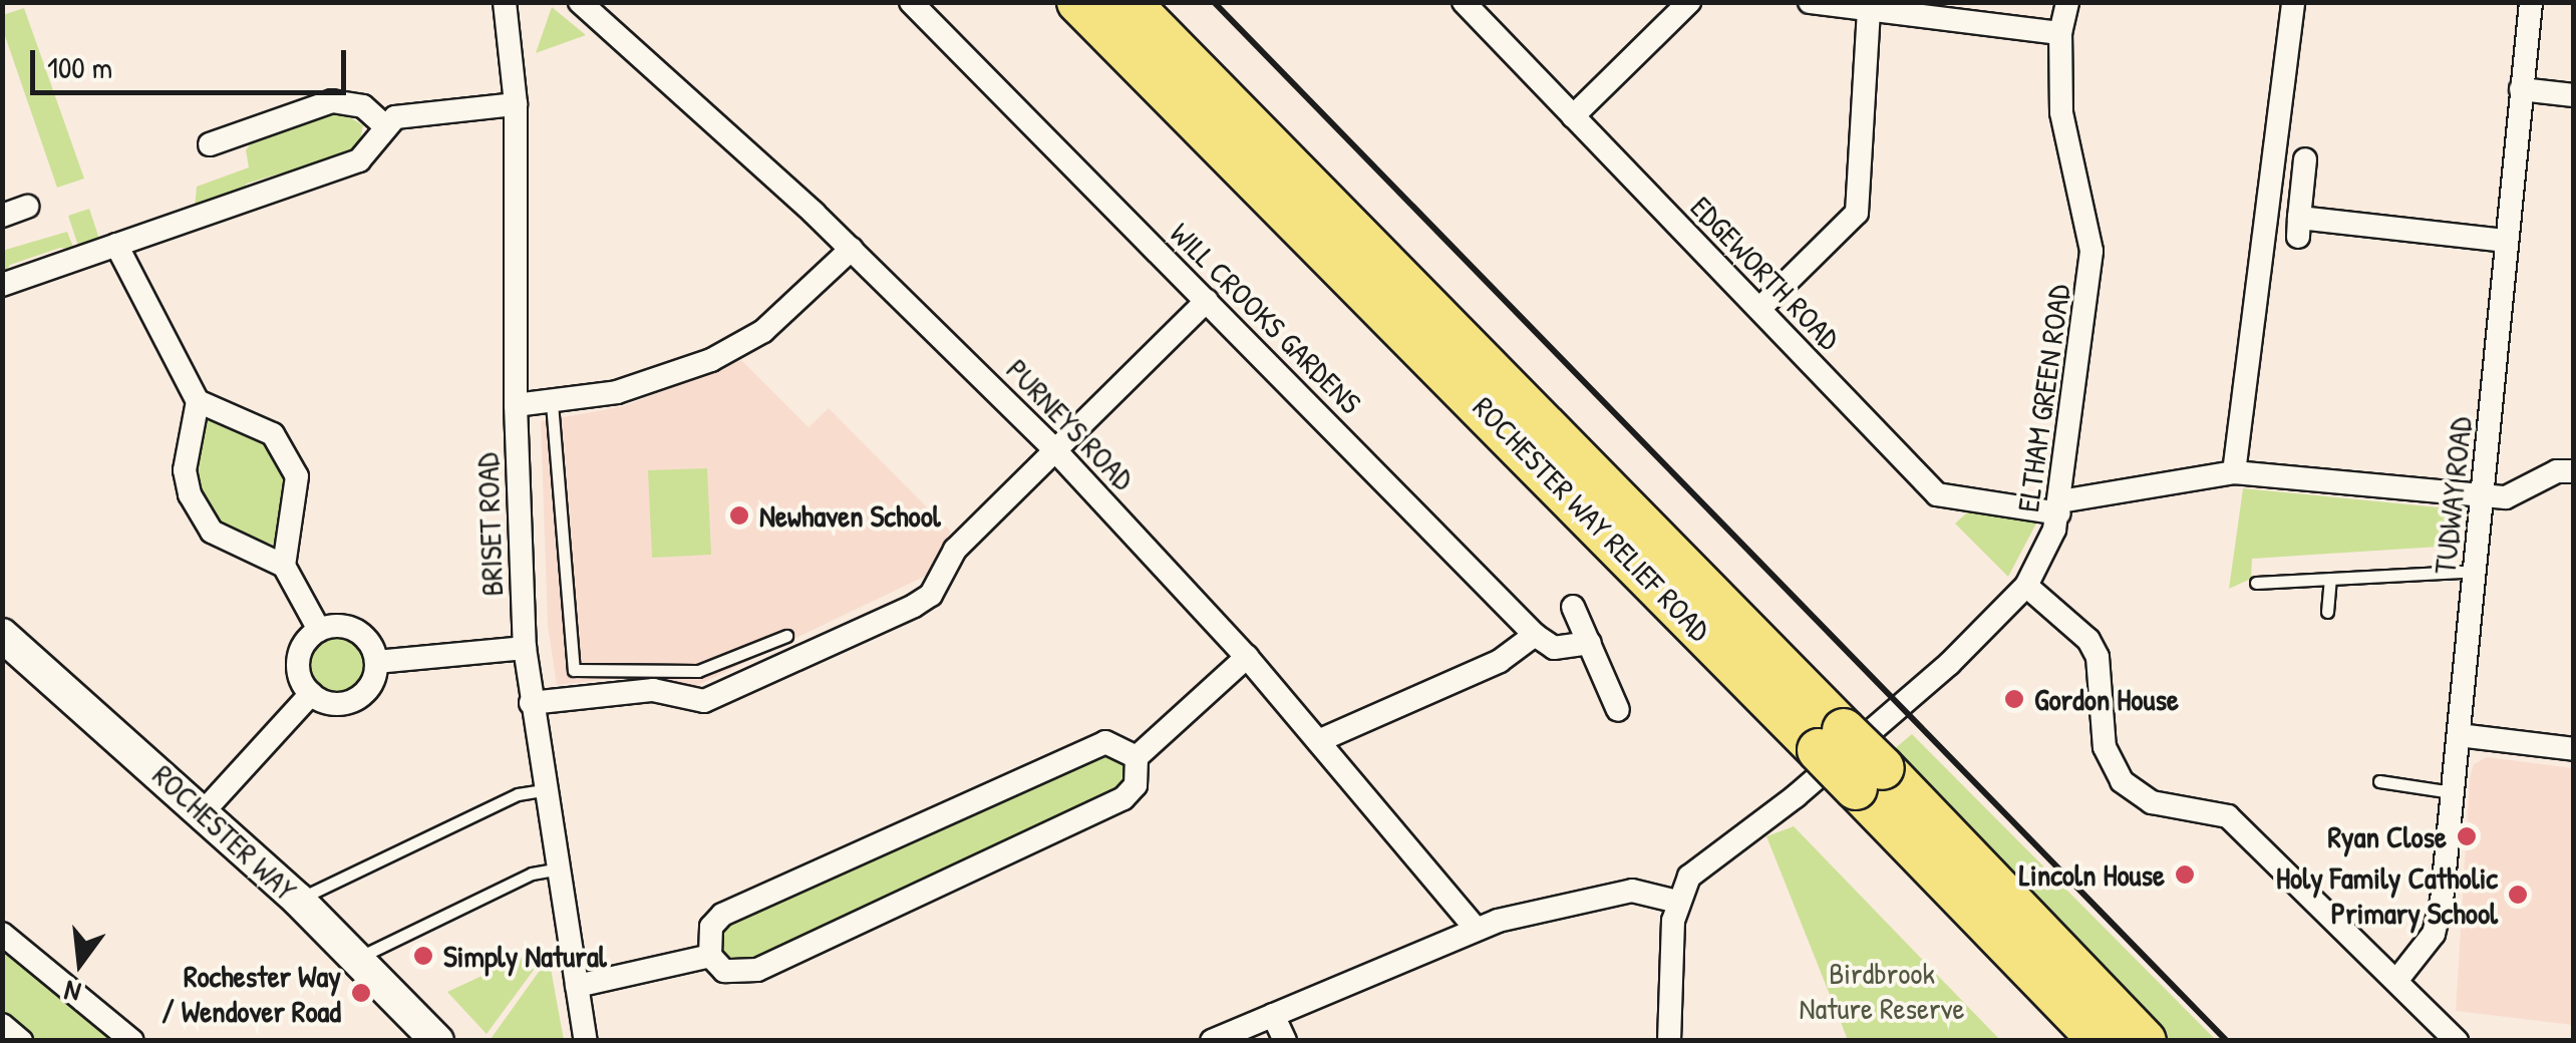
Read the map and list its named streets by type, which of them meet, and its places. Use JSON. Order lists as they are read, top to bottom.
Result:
{
  "streets": {
    "highway": ["ROCHESTER WAY RELIEF ROAD"],
    "street": [
      "EDGEWORTH ROAD",
      "WILL CROOKS GARDENS",
      "ELTHAM GREEN ROAD",
      "PURNEYS ROAD",
      "TUDWAY ROAD",
      "BRISET ROAD",
      "ROCHESTER WAY"
    ]
  },
  "crossings": [
    ["EDGEWORTH ROAD", "ELTHAM GREEN ROAD"],
    ["EDGEWORTH ROAD", "TUDWAY ROAD"]
  ],
  "parks": ["Birdbrook Nature Reserve"],
  "places": [
    "Newhaven School",
    "Gordon House",
    "Ryan Close",
    "Lincoln House",
    "Holy Family Catholic Primary School",
    "Simply Natural",
    "Rochester Way / Wendover Road"
  ],
  "scale_bar": "100 m",
  "north": "bottom"
}
